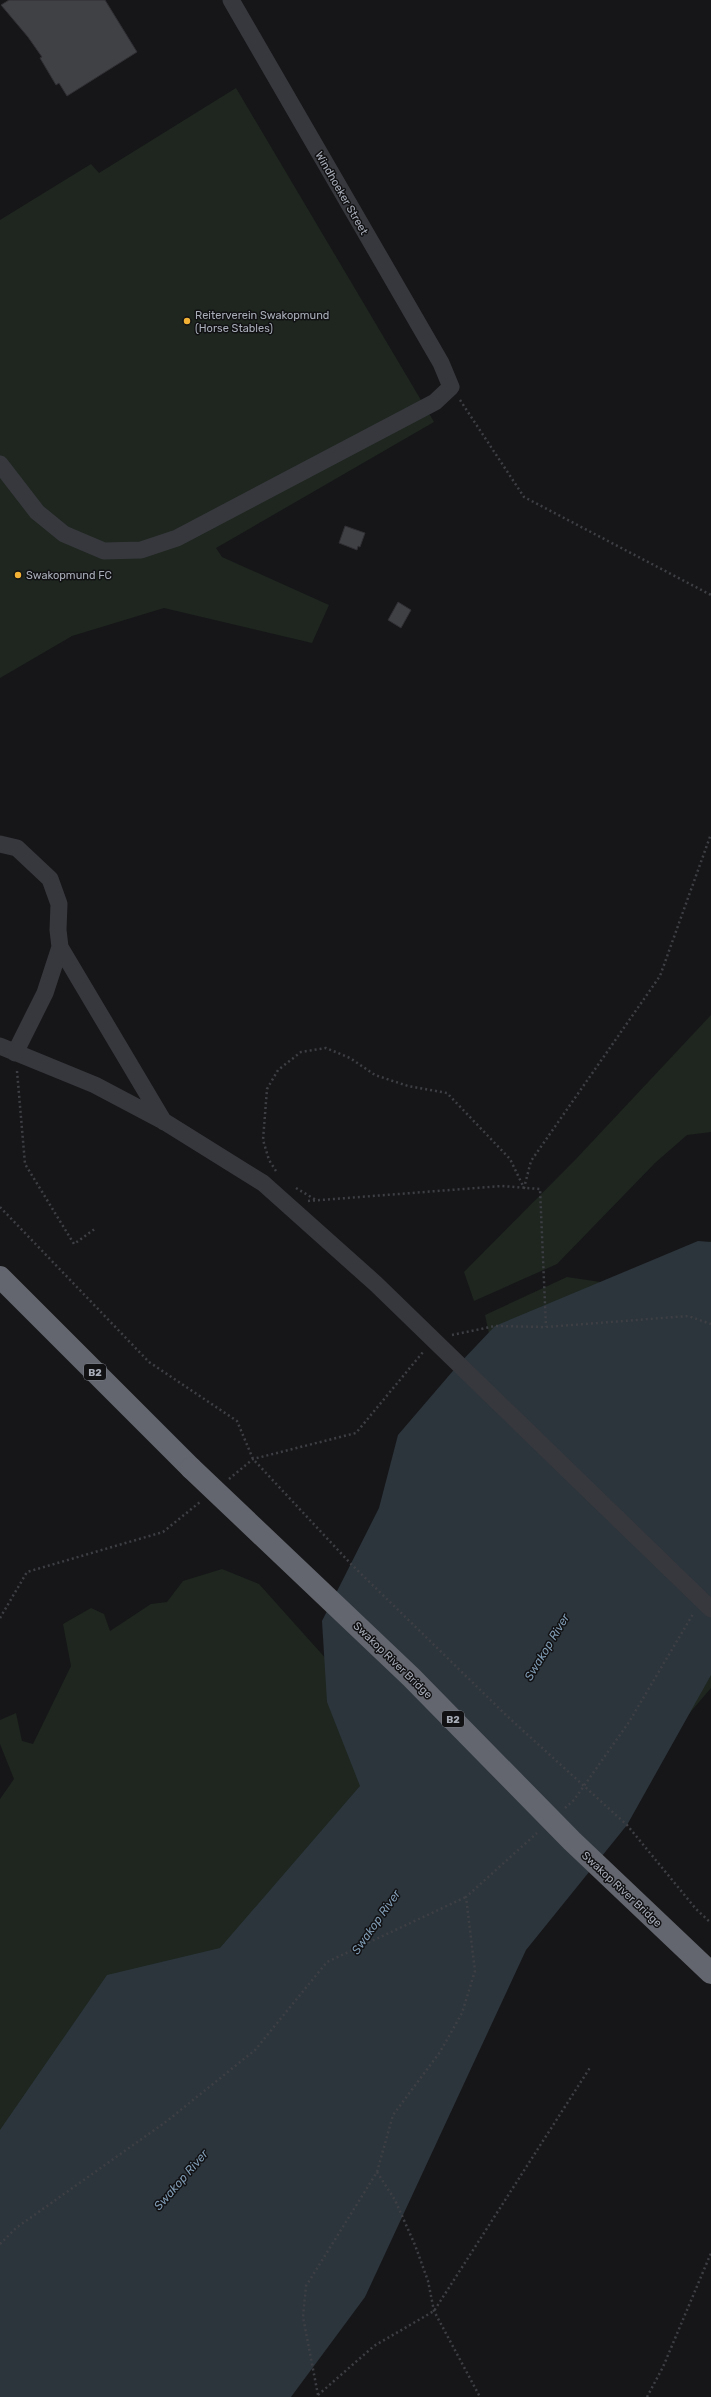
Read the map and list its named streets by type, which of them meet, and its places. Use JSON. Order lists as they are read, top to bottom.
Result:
{
  "streets": {
    "highway": ["B2", "Swakop River Bridge"],
    "street": ["Windhoeker Street"]
  },
  "water": ["Swakop River"],
  "places": ["Reiterverein Swakopmund (Horse Stables)", "Swakopmund FC"]
}
